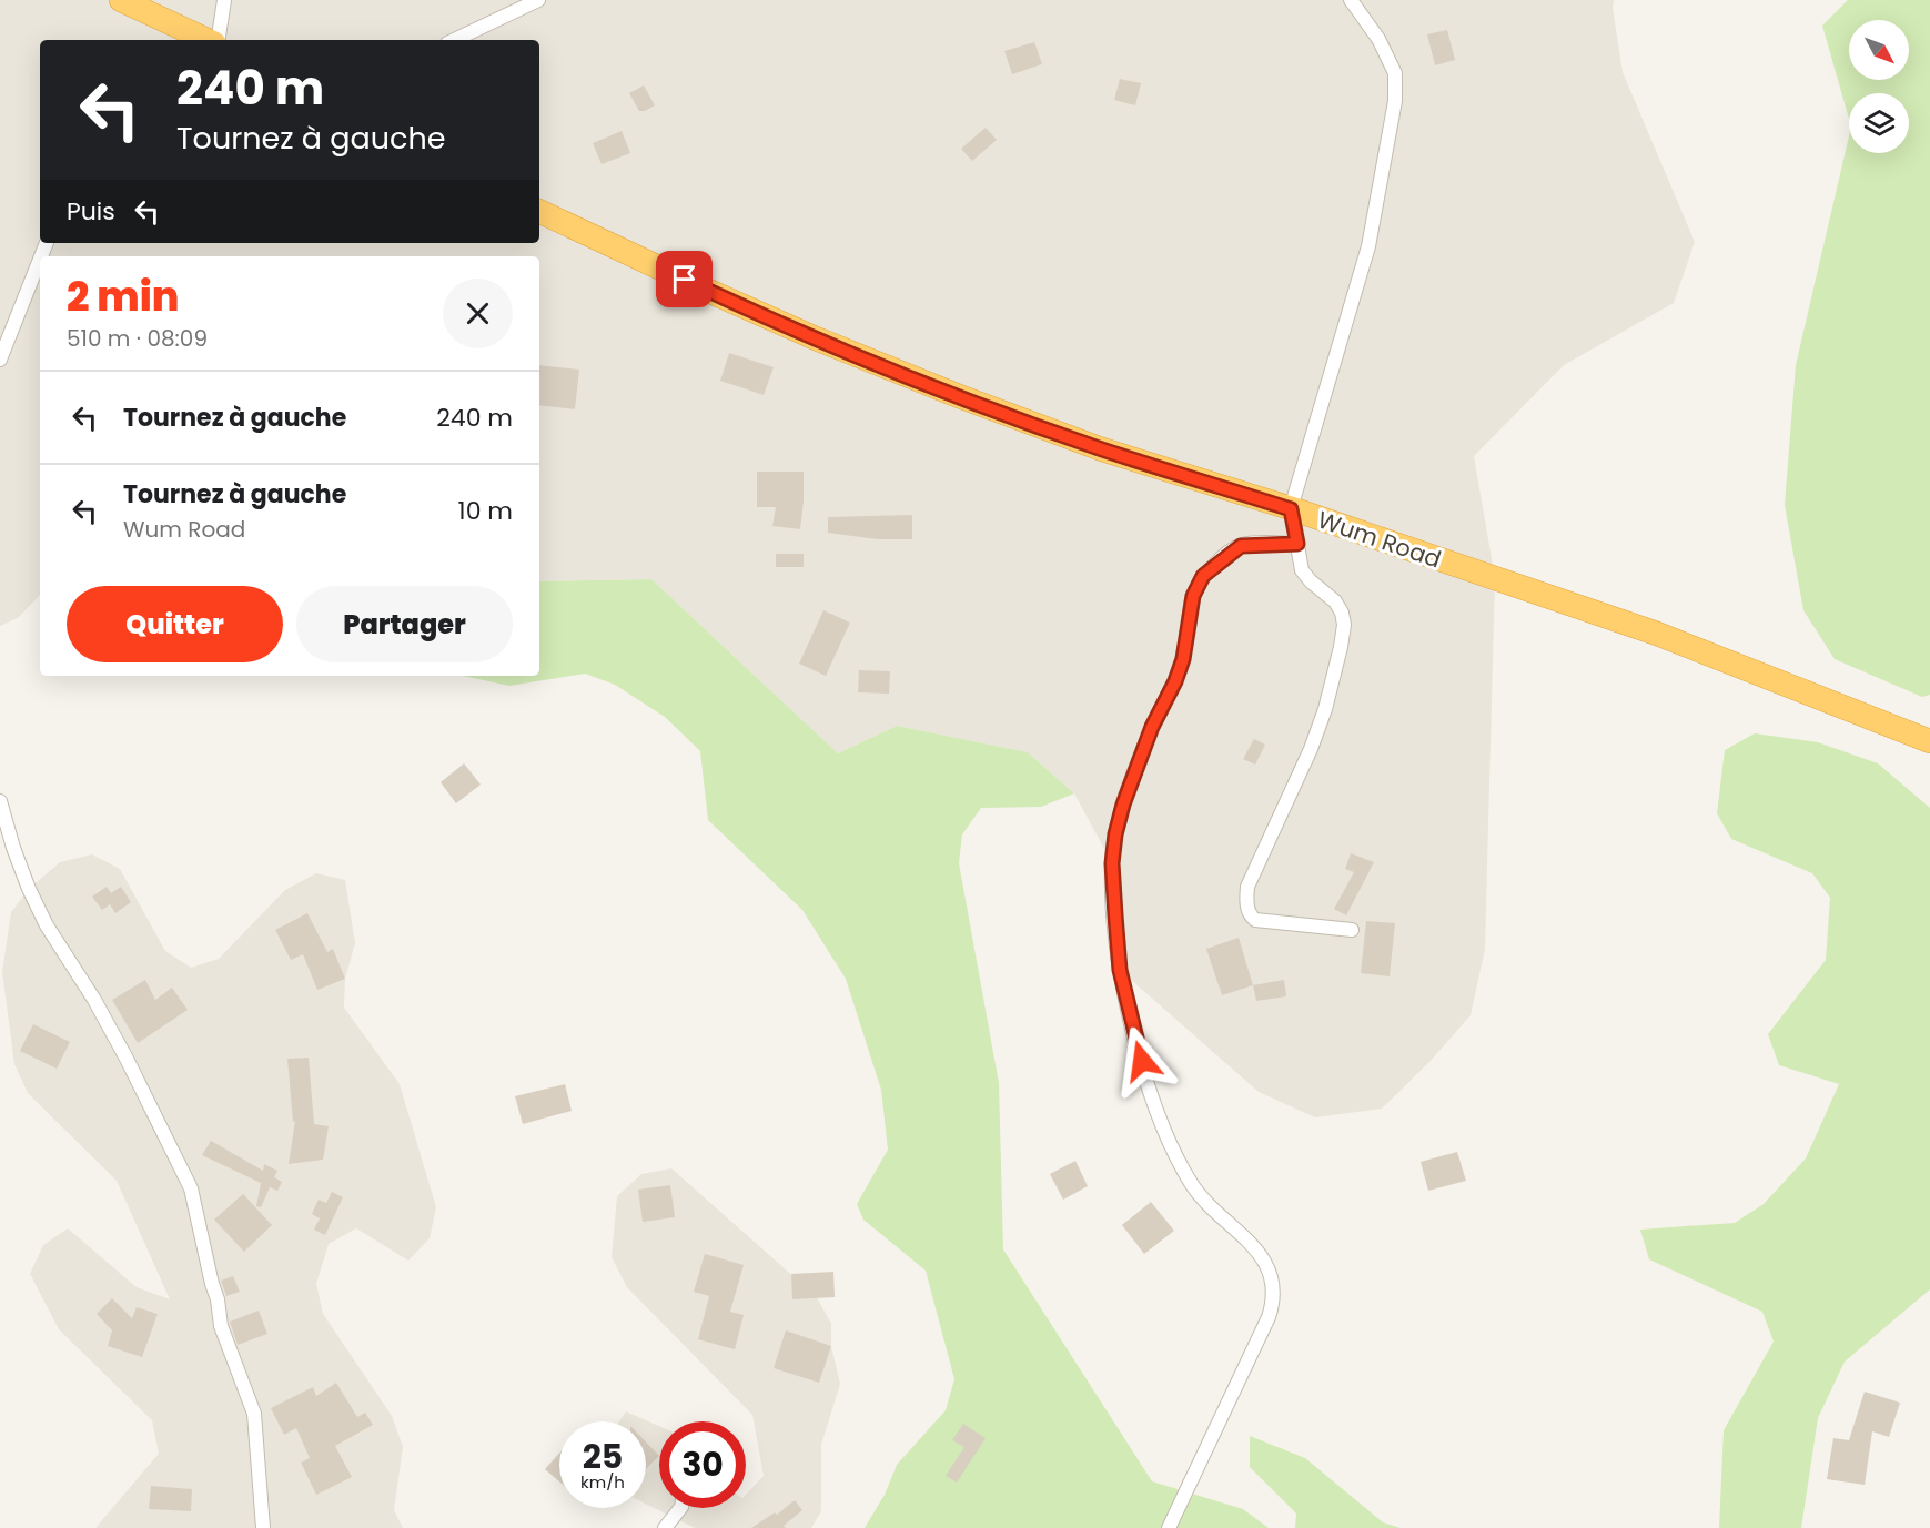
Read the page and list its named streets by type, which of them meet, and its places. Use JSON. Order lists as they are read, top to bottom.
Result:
{
  "streets": {
    "highway": ["Wum Road"]
  },
  "north": "bottom right",
  "page": {
    "turn": ["240 m", "Tournez à gauche"],
    "then": "Puis",
    "heading": ["2 min", "510 m · 08:09"],
    "list": [
      {
        "name": "Tournez à gauche",
        "value": "240 m"
      },
      {
        "name": "Tournez à gauche",
        "note": "Wum Road",
        "value": "10 m"
      }
    ],
    "buttons": ["Quitter", "Partager"],
    "speed": "25 km/h",
    "limit": "30"
  }
}
